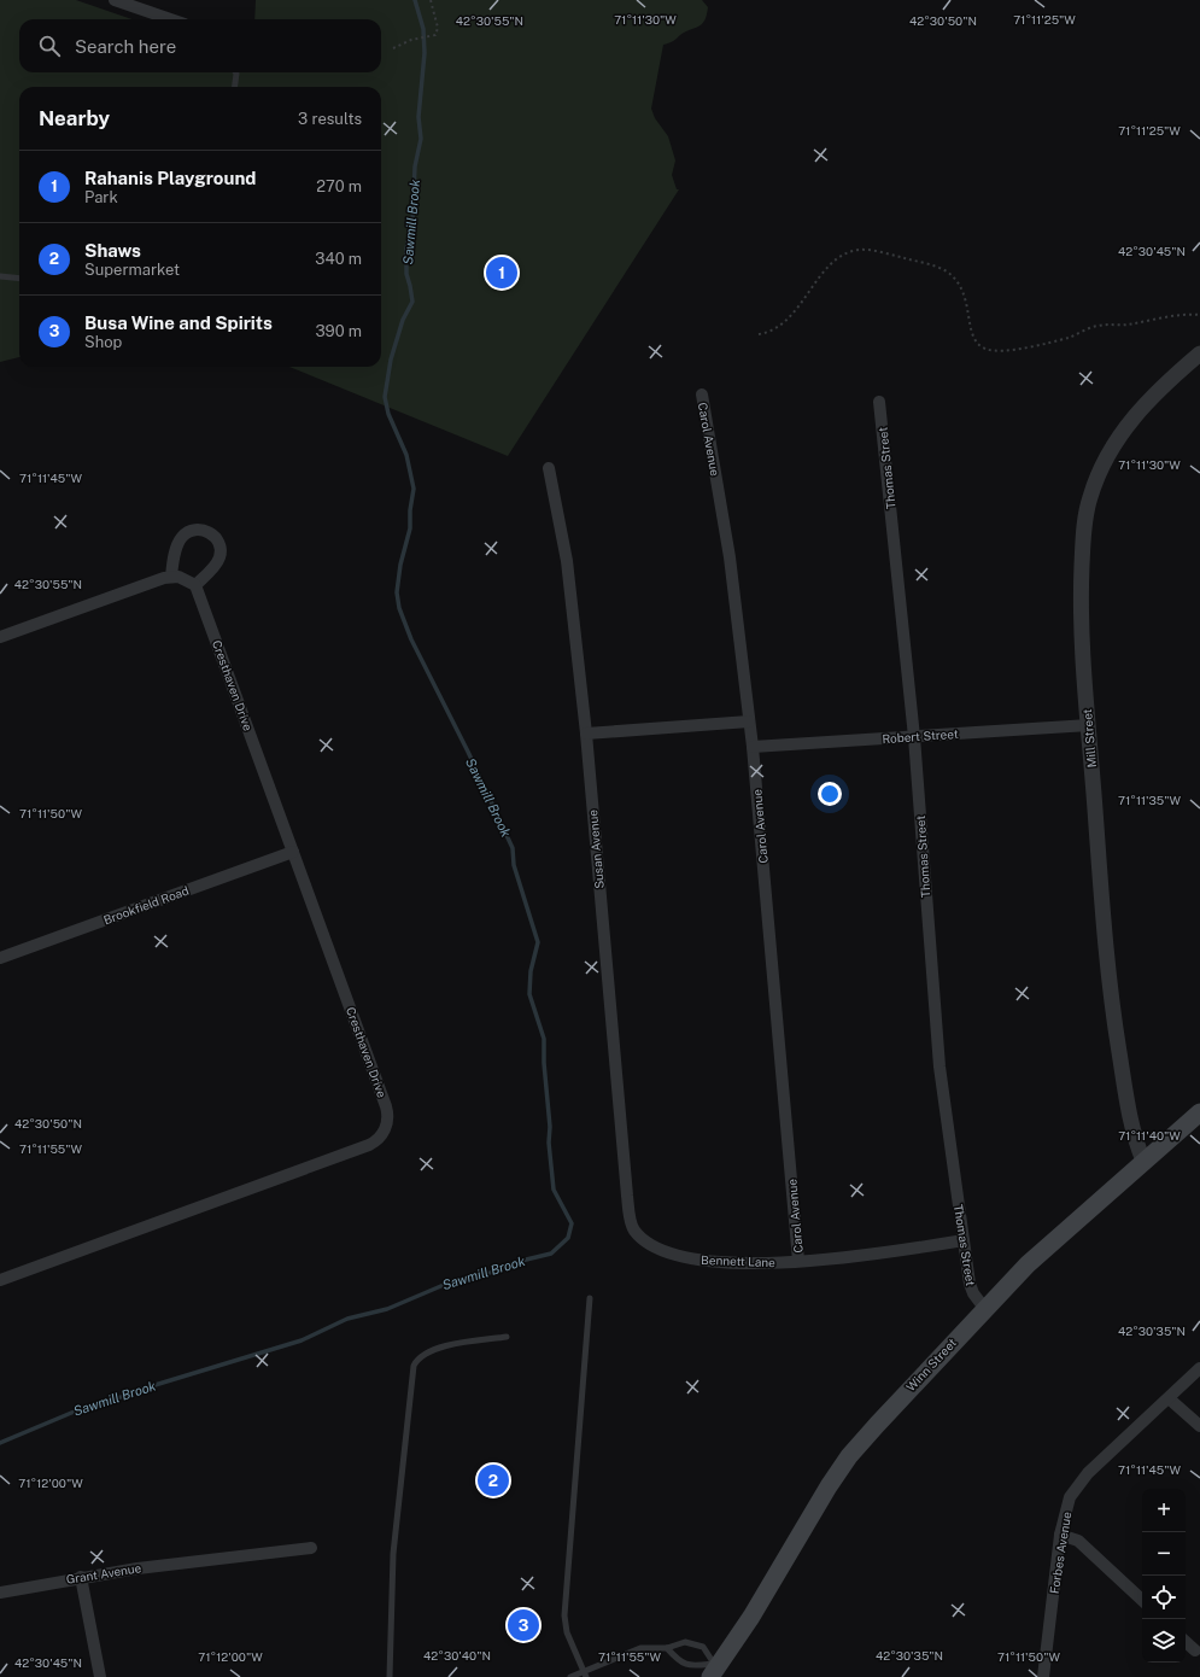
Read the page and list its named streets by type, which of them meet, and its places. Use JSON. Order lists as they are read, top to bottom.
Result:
{
  "streets": {
    "main road": ["Winn Street"],
    "street": [
      "Carol Avenue",
      "Thomas Street",
      "Cresthaven Drive",
      "Robert Street",
      "Mill Street",
      "Susan Avenue",
      "Brookfield Road",
      "Bennett Lane",
      "Forbes Avenue",
      "Grant Avenue"
    ]
  },
  "crossings": [
    ["Carol Avenue", "Robert Street"],
    ["Carol Avenue", "Bennett Lane"],
    ["Thomas Street", "Robert Street"],
    ["Thomas Street", "Bennett Lane"],
    ["Thomas Street", "Winn Street"],
    ["Cresthaven Drive", "Brookfield Road"],
    ["Robert Street", "Mill Street"],
    ["Mill Street", "Winn Street"],
    ["Susan Avenue", "Bennett Lane"]
  ],
  "water": ["Sawmill Brook"],
  "page": {
    "search": "Search here",
    "heading": ["Nearby", "3 results"],
    "list": [
      {
        "mark": "1",
        "name": "Rahanis Playground",
        "note": "Park",
        "value": "270 m"
      },
      {
        "mark": "2",
        "name": "Shaws",
        "note": "Supermarket",
        "value": "340 m"
      },
      {
        "mark": "3",
        "name": "Busa Wine and Spirits",
        "note": "Shop",
        "value": "390 m"
      }
    ],
    "pins": ["1", "2", "3"],
    "map_buttons": ["+", "−"]
  },
  "coordinates": [
    "71°11'30\"W",
    "71°11'25\"W",
    "42°30'55\"N",
    "42°30'50\"N",
    "42°30'45\"N",
    "71°11'45\"W",
    "71°11'35\"W",
    "71°11'50\"W",
    "71°11'40\"W",
    "71°11'55\"W",
    "42°30'35\"N",
    "71°12'00\"W",
    "42°30'40\"N"
  ]
}
